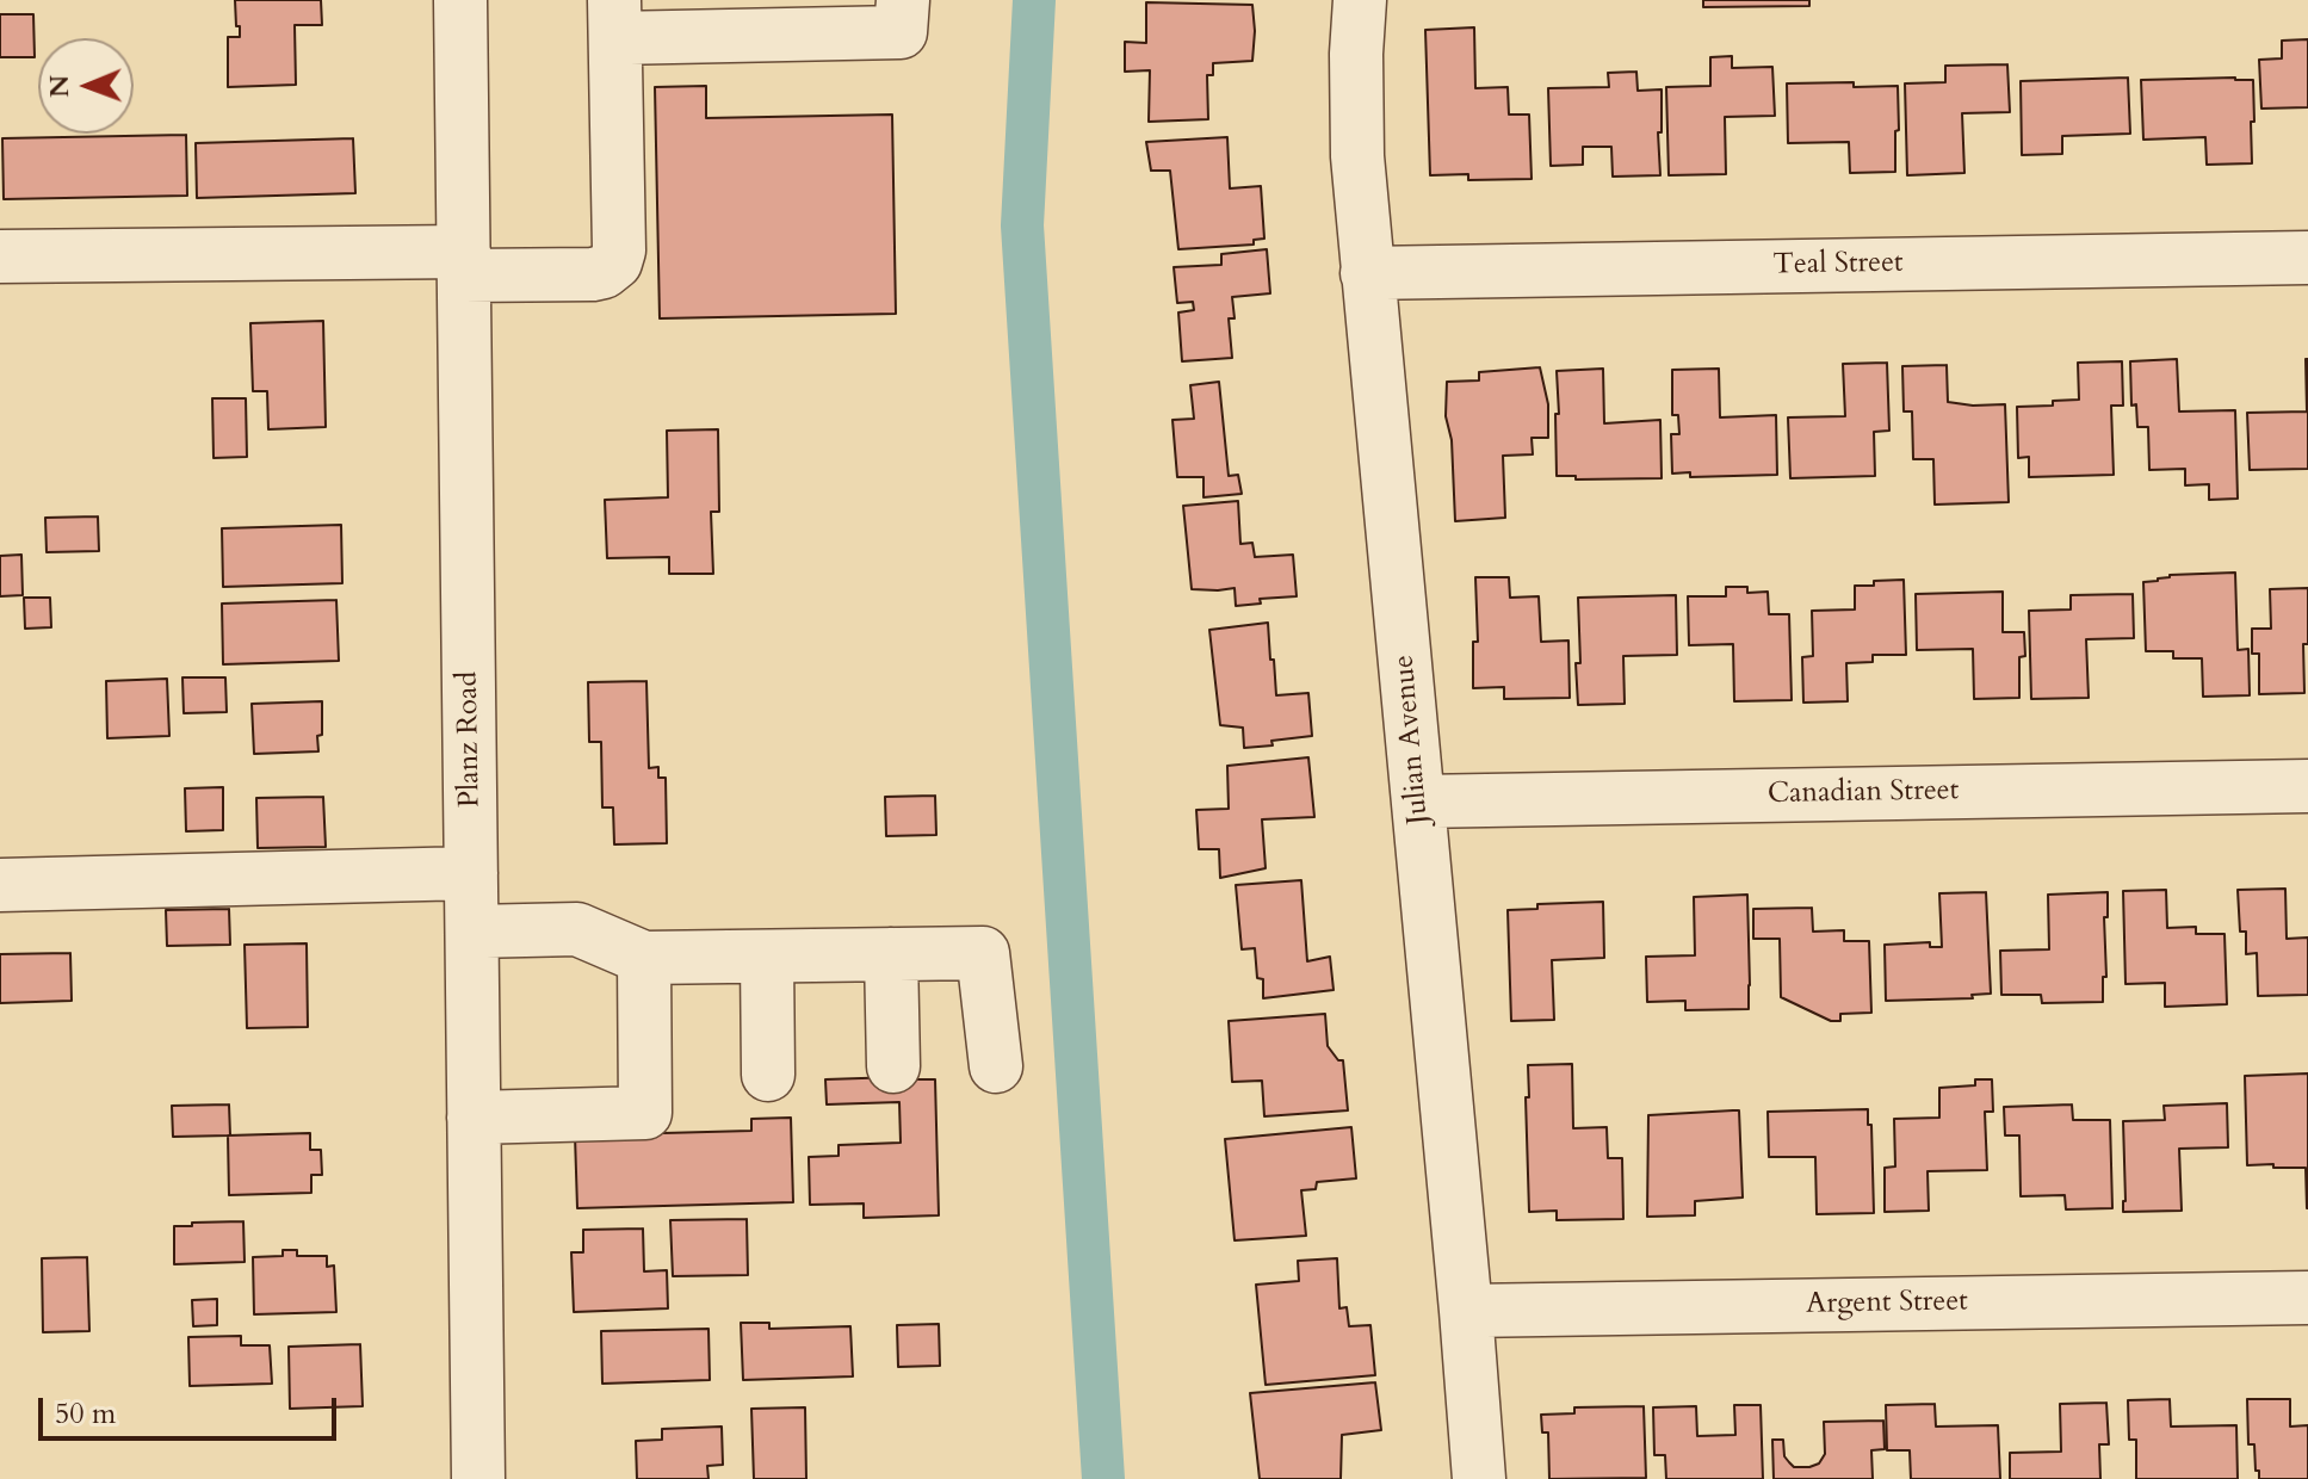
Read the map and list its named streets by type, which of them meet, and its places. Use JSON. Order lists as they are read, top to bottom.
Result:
{
  "streets": {
    "street": [
      "Teal Street",
      "Planz Road",
      "Julian Avenue",
      "Canadian Street",
      "Argent Street"
    ]
  },
  "crossings": [
    ["Teal Street", "Julian Avenue"],
    ["Julian Avenue", "Canadian Street"],
    ["Julian Avenue", "Argent Street"]
  ],
  "scale_bar": "50 m",
  "north": "left"
}
